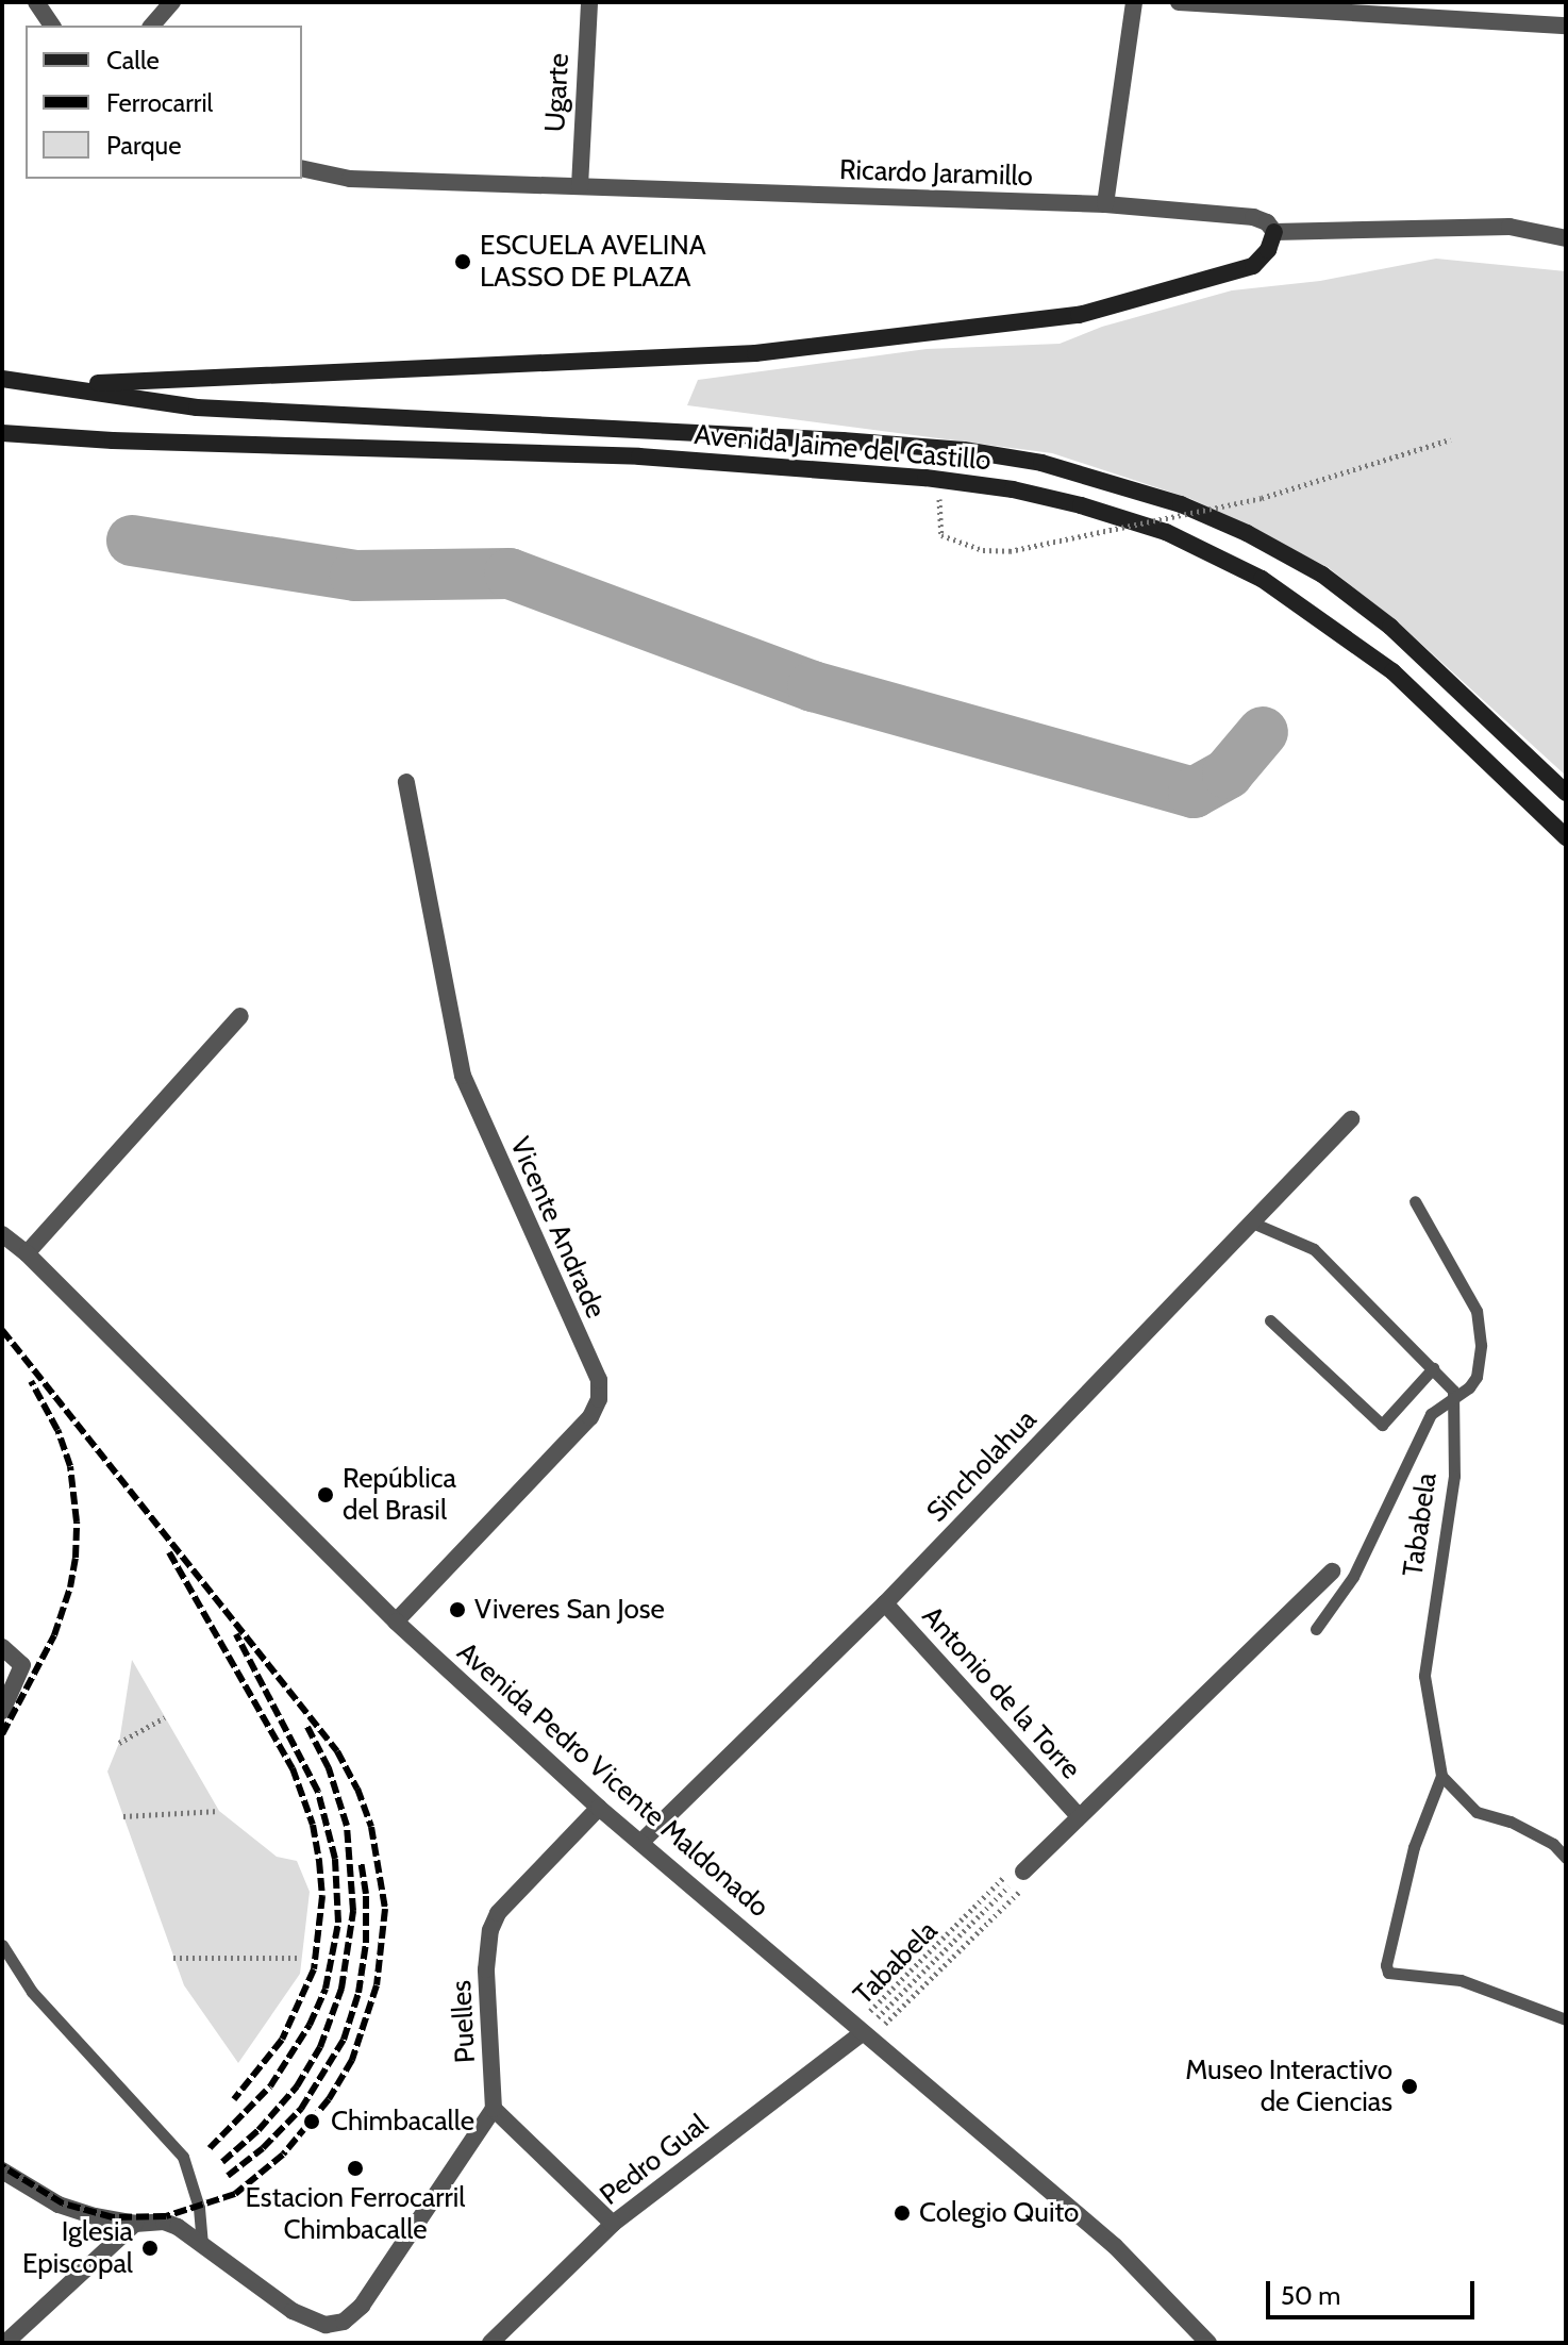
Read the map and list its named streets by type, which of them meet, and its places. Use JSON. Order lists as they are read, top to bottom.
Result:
{
  "streets": {
    "main road": ["Avenida Jaime del Castillo"],
    "street": [
      "Ugarte",
      "Ricardo Jaramillo",
      "Vicente Andrade",
      "Sincholahua",
      "Antonio de la Torre",
      "Avenida Pedro Vicente Maldonado",
      "Puelles",
      "Pedro Gual"
    ],
    "lane": ["Tababela"]
  },
  "crossings": [
    ["Ugarte", "Ricardo Jaramillo"],
    ["Vicente Andrade", "Avenida Pedro Vicente Maldonado"],
    ["Sincholahua", "Antonio de la Torre"],
    ["Sincholahua", "Avenida Pedro Vicente Maldonado"],
    ["Tababela", "Avenida Pedro Vicente Maldonado"],
    ["Tababela", "Pedro Gual"],
    ["Avenida Pedro Vicente Maldonado", "Puelles"],
    ["Avenida Pedro Vicente Maldonado", "Pedro Gual"]
  ],
  "places": [
    "ESCUELA AVELINA LASSO DE PLAZA",
    "República del Brasil",
    "Viveres San Jose",
    "Museo Interactivo de Ciencias",
    "Chimbacalle",
    "Estacion Ferrocarril Chimbacalle",
    "Colegio Quito",
    "Iglesia Episcopal"
  ],
  "legend": ["Calle", "Ferrocarril", "Parque"],
  "scale_bar": "50 m"
}
